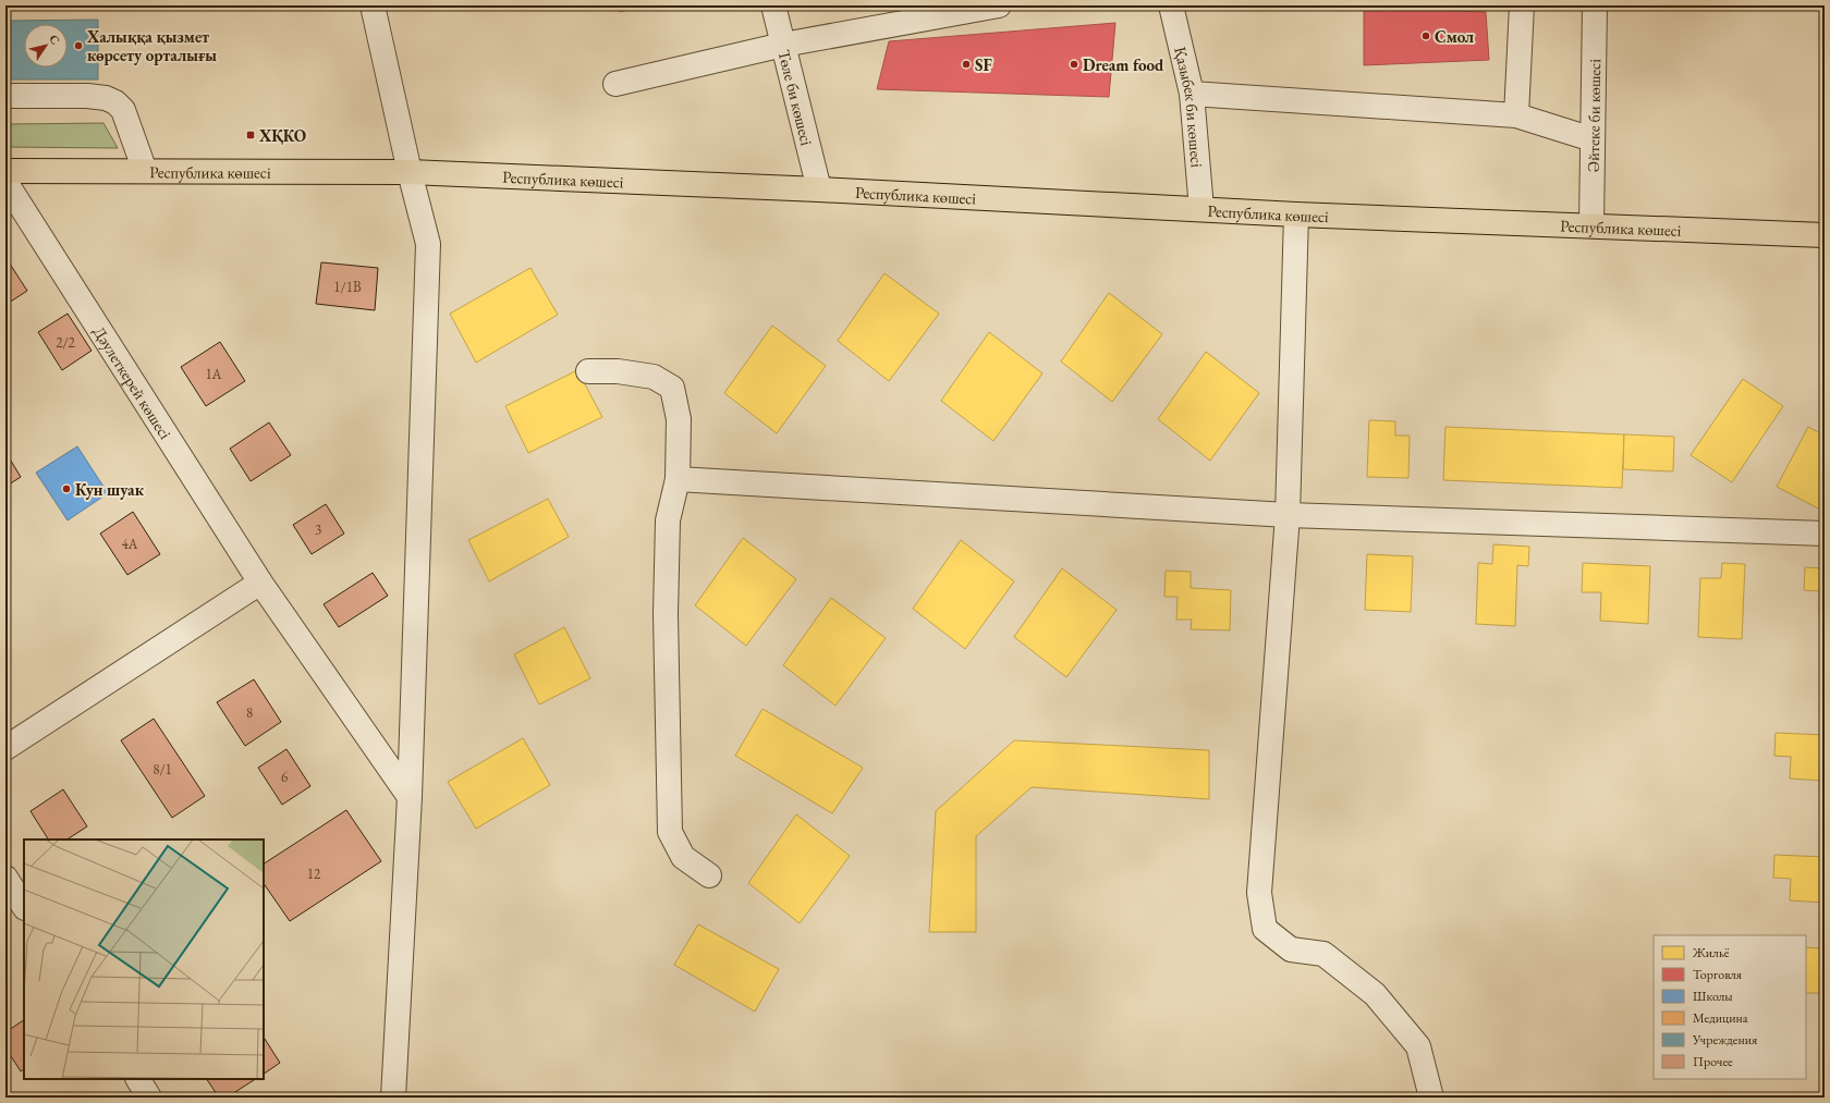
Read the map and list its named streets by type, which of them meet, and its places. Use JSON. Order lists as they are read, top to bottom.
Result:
{
  "streets": {
    "main road": ["Республика көшесі"],
    "street": [
      "Төле би көшесі",
      "Қазыбек би көшесі",
      "Әйтеке би көшесі",
      "Дәулеткерей көшесі"
    ]
  },
  "crossings": [
    ["Төле би көшесі", "Республика көшесі"],
    ["Қазыбек би көшесі", "Республика көшесі"],
    ["Әйтеке би көшесі", "Республика көшесі"]
  ],
  "places": {
    "other": [
      "Смол",
      "Халыққа қызмет көрсету орталығы",
      "SF",
      "Dream food",
      "Кун шуак"
    ],
    "transit": ["ХҚКО"]
  },
  "house_numbers": [
    "1/1В",
    "2/2",
    "1А",
    "3",
    "4А",
    "8",
    "8/1",
    "6",
    "12"
  ],
  "legend": [
    "Жильё",
    "Торговля",
    "Школы",
    "Медицина",
    "Учреждения",
    "Прочее"
  ],
  "north": "top right"
}
